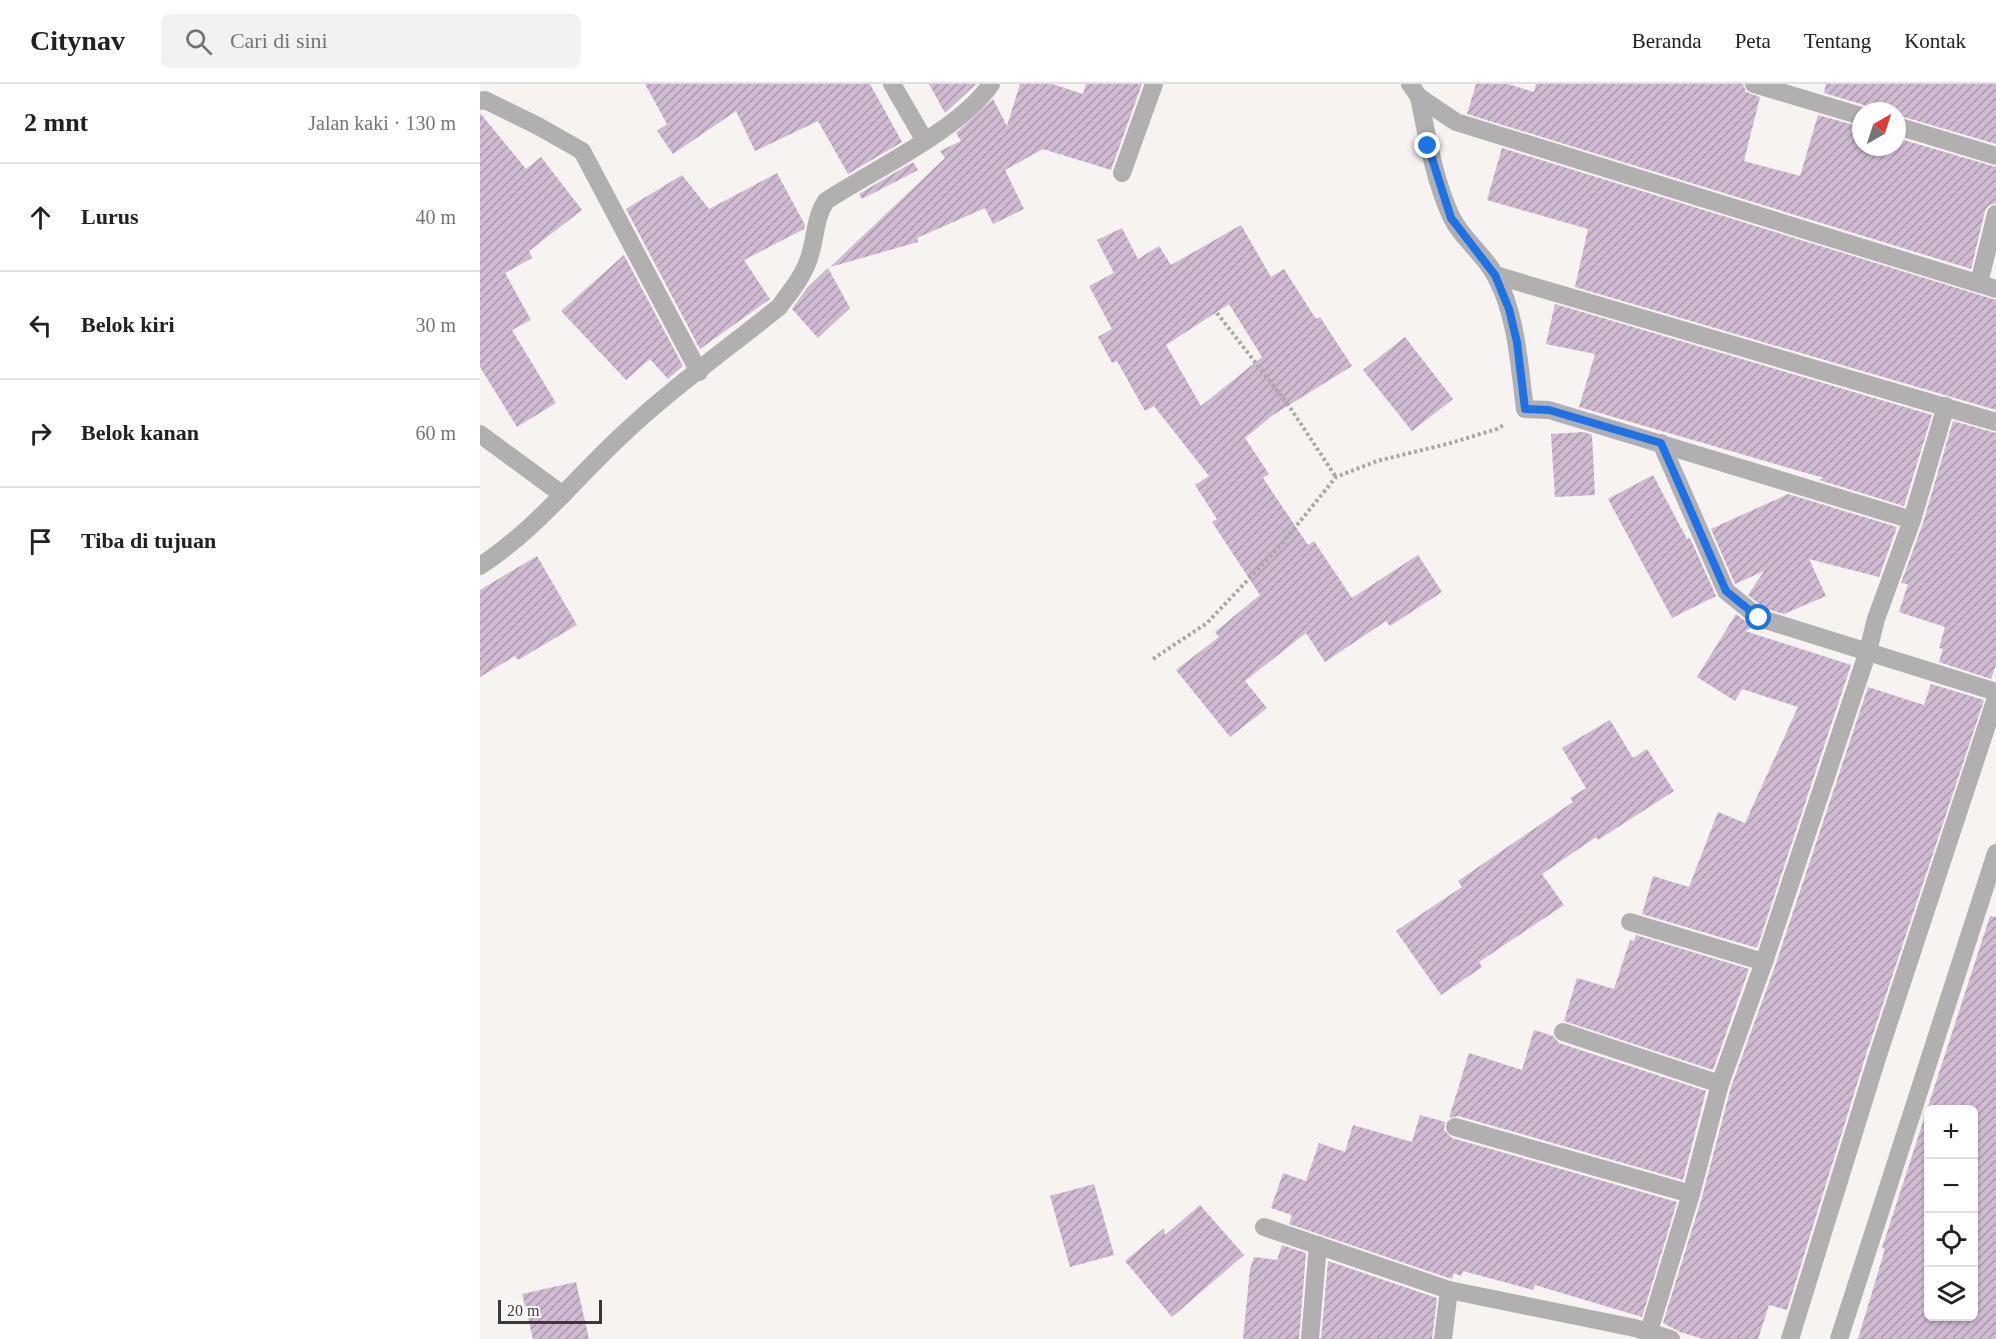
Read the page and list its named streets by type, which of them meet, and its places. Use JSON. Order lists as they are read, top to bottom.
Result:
{
  "scale_bar": "20 m",
  "north": "top right",
  "page": {
    "header": "Citynav",
    "search": "Cari di sini",
    "nav": [
      "Beranda",
      "Peta",
      "Tentang",
      "Kontak"
    ],
    "heading": ["2 mnt", "Jalan kaki · 130 m"],
    "list": [
      ["Lurus", "40 m"],
      ["Belok kiri", "30 m"],
      ["Belok kanan", "60 m"],
      "Tiba di tujuan"
    ],
    "map_buttons": ["+", "−"],
    "scale": "20 m"
  }
}
